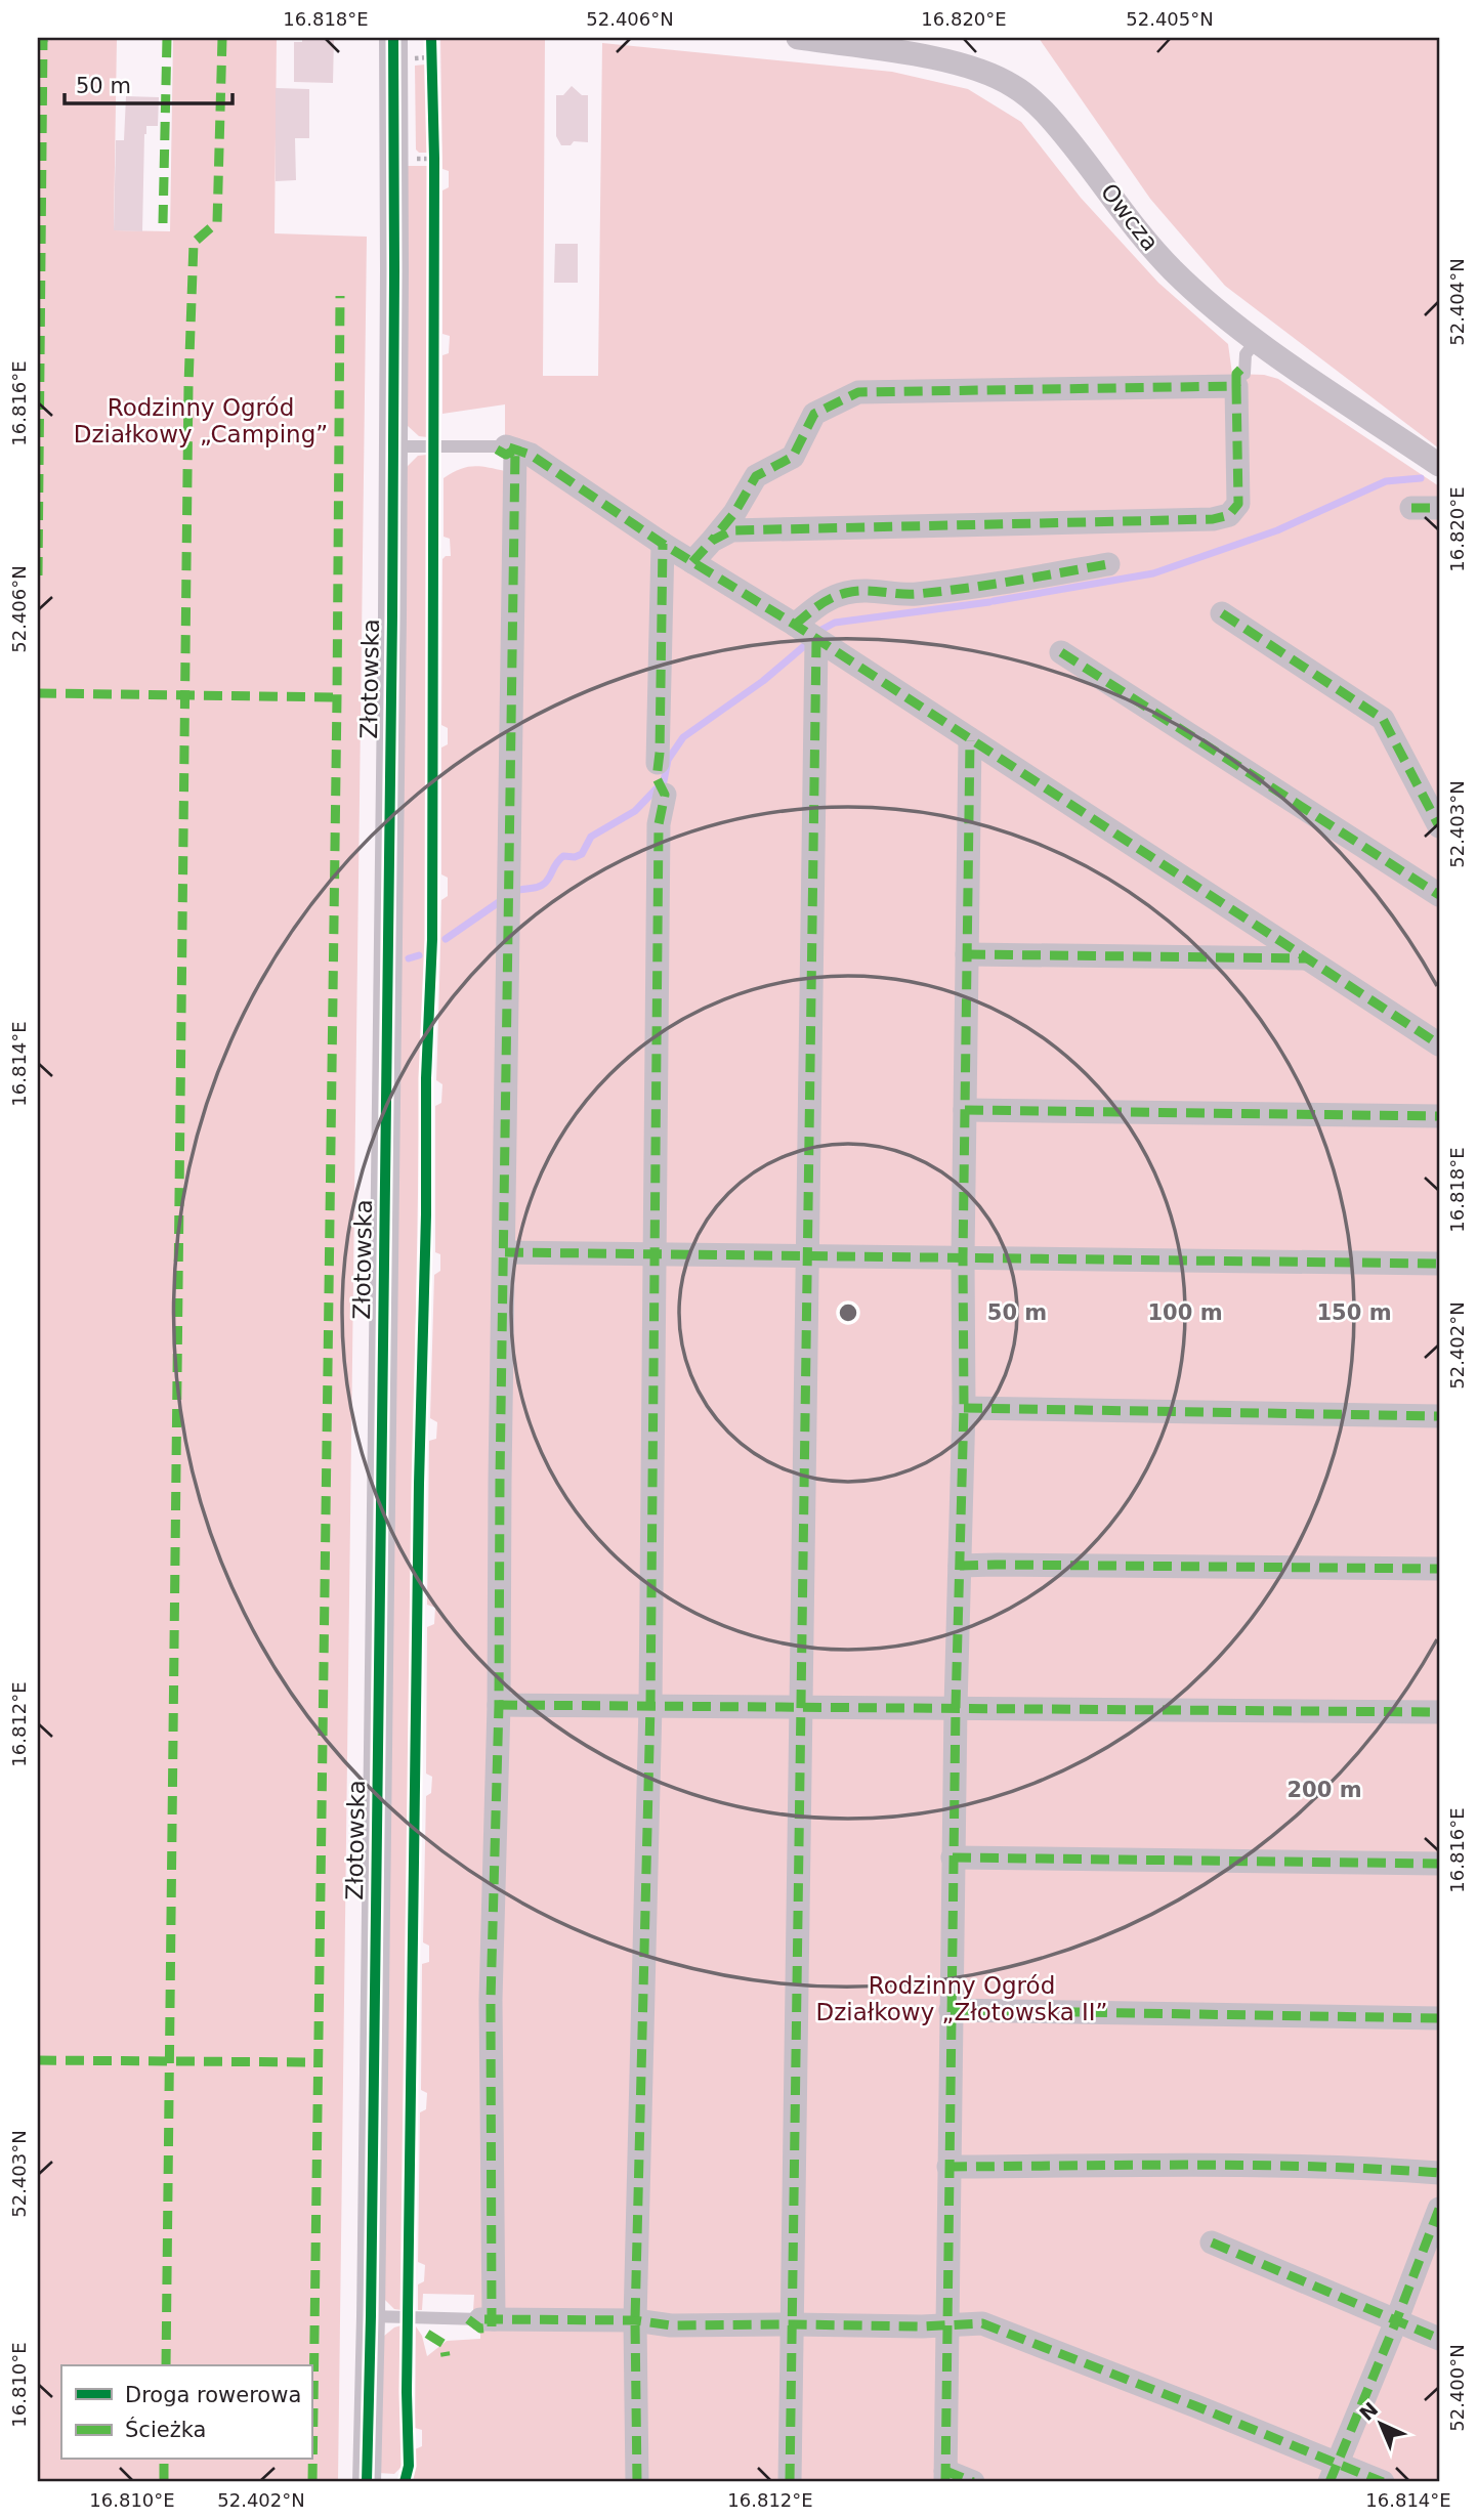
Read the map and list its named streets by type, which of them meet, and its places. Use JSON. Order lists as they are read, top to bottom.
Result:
{
  "streets": {
    "street": ["Owcza", "Złotowska"]
  },
  "parks": ["Rodzinny Ogród Działkowy „Camping”", "Rodzinny Ogród Działkowy „Złotowska II”"],
  "legend": ["Droga rowerowa", "Ścieżka"],
  "scale_bar": "50 m",
  "north": "top left",
  "coordinates": [
    "16.818°E",
    "52.406°N",
    "16.820°E",
    "52.405°N",
    "52.404°N",
    "16.816°E",
    "52.403°N",
    "16.814°E",
    "52.402°N",
    "16.812°E",
    "16.810°E",
    "52.400°N"
  ],
  "rings": [
    "50 m",
    "100 m",
    "150 m",
    "200 m"
  ]
}
